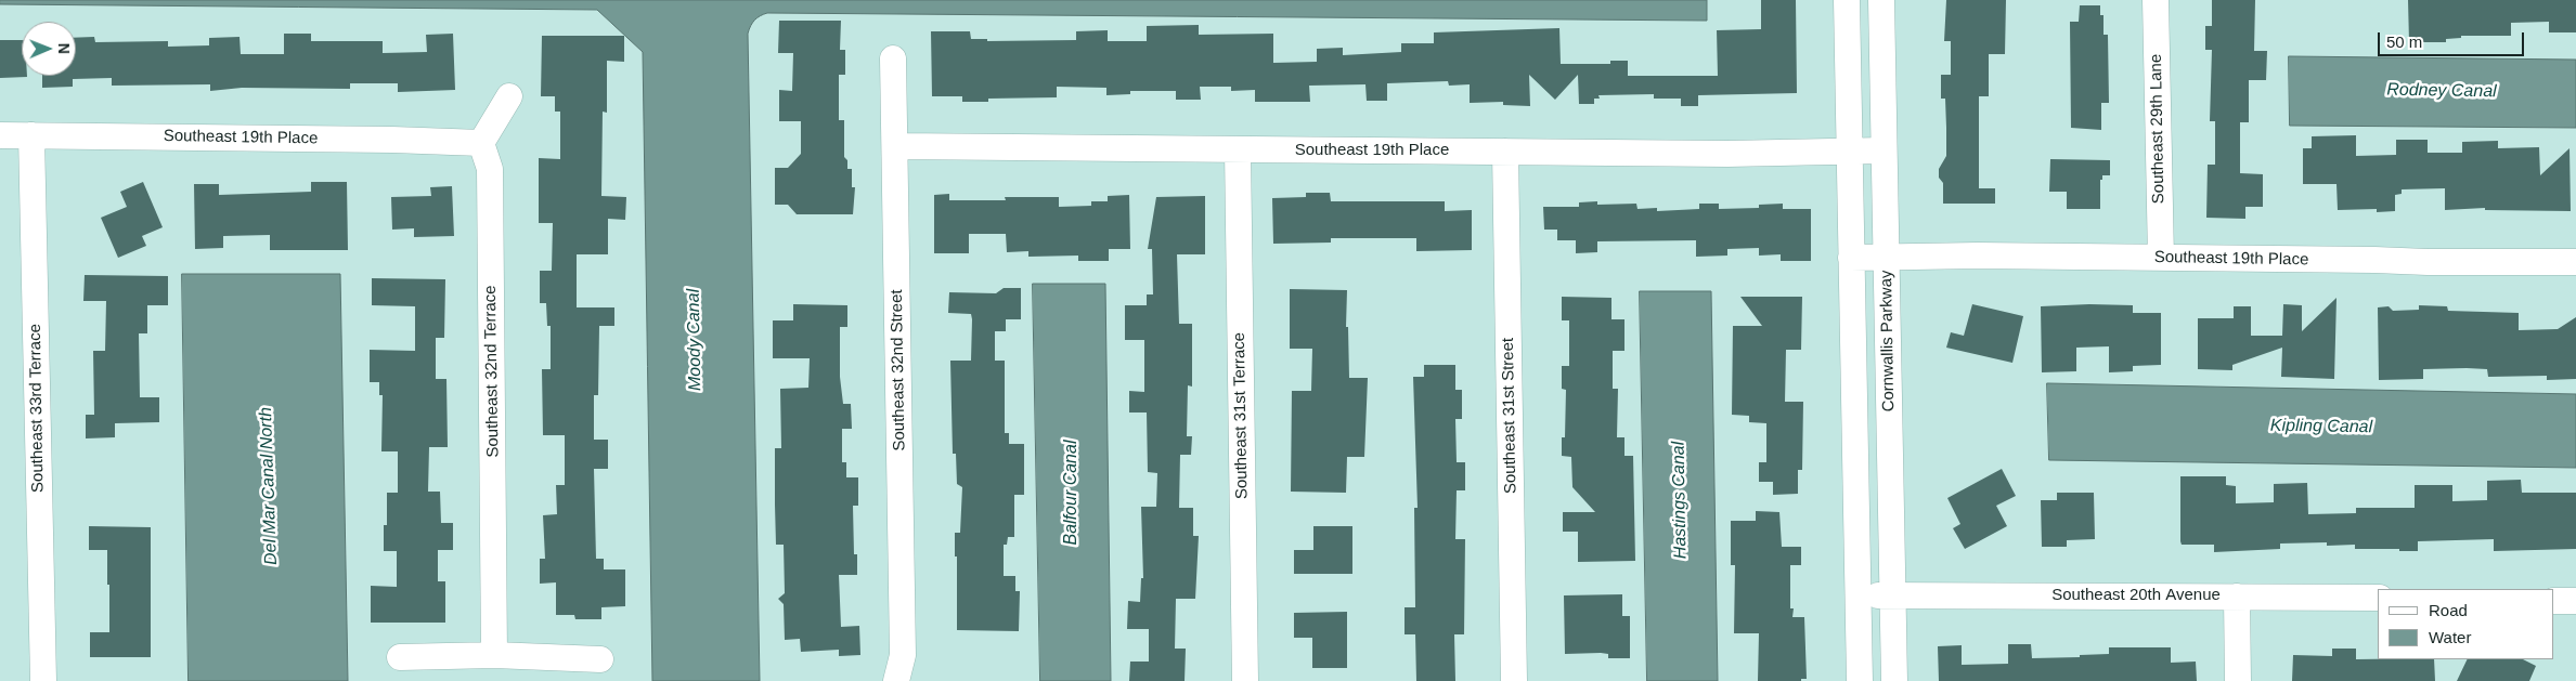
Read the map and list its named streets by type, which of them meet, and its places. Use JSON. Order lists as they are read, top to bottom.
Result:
{
  "streets": {
    "street": [
      "Southeast 29th Lane",
      "Southeast 19th Place",
      "Cornwallis Parkway",
      "Southeast 32nd Street",
      "Southeast 32nd Terrace",
      "Southeast 33rd Terrace",
      "Southeast 31st Terrace",
      "Southeast 31st Street",
      "Southeast 20th Avenue"
    ]
  },
  "crossings": [
    ["Southeast 29th Lane", "Southeast 19th Place"],
    ["Southeast 19th Place", "Cornwallis Parkway"],
    ["Southeast 19th Place", "Southeast 32nd Street"],
    ["Southeast 19th Place", "Southeast 32nd Terrace"],
    ["Southeast 19th Place", "Southeast 33rd Terrace"],
    ["Southeast 19th Place", "Southeast 31st Terrace"],
    ["Southeast 19th Place", "Southeast 31st Street"],
    ["Cornwallis Parkway", "Southeast 20th Avenue"]
  ],
  "water": [
    "Rodney Canal",
    "Moody Canal",
    "Kipling Canal",
    "Del Mar Canal North",
    "Balfour Canal",
    "Hastings Canal"
  ],
  "legend": ["Road", "Water"],
  "scale_bar": "50 m",
  "north": "right"
}
